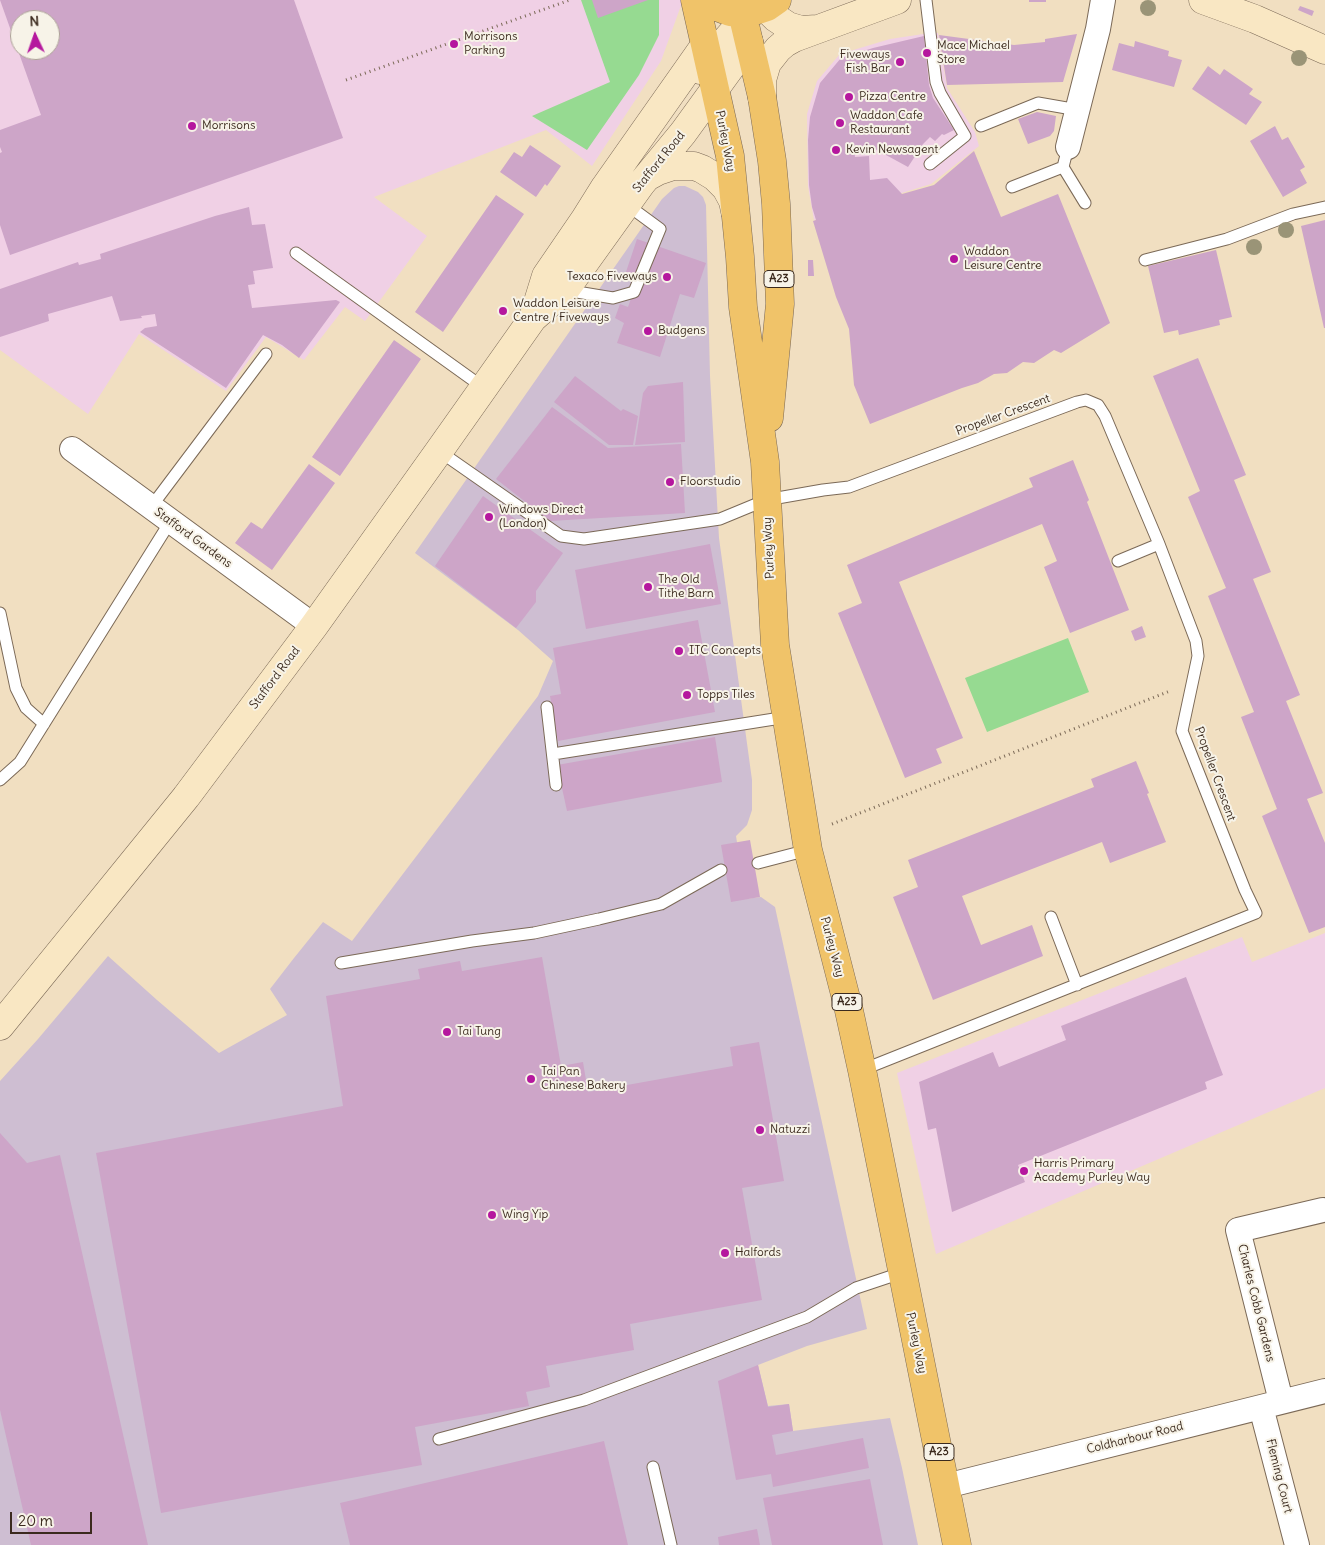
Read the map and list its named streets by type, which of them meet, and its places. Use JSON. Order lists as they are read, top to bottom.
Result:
{
  "streets": {
    "highway": ["Purley Way", "Stafford Road", "A23"],
    "street": [
      "Stafford Gardens",
      "Charles Cobb Gardens",
      "Coldharbour Road",
      "Fleming Court"
    ],
    "lane": ["Propeller Crescent"]
  },
  "crossings": [
    ["Purley Way", "Stafford Road"],
    ["Purley Way", "Propeller Crescent"],
    ["Purley Way", "Coldharbour Road"],
    ["Stafford Road", "Stafford Gardens"],
    ["Charles Cobb Gardens", "Coldharbour Road"],
    ["Charles Cobb Gardens", "Fleming Court"],
    ["Coldharbour Road", "Fleming Court"]
  ],
  "places": [
    "Morrisons Parking",
    "Mace Michael Store",
    "Fiveways Fish Bar",
    "Pizza Centre",
    "Waddon Cafe Restaurant",
    "Morrisons",
    "Kevin Newsagent",
    "Waddon Leisure Centre",
    "Texaco Fiveways",
    "Waddon Leisure Centre / Fiveways",
    "Budgens",
    "Floorstudio",
    "Windows Direct (London)",
    "The Old Tithe Barn",
    "ITC Concepts",
    "Topps Tiles",
    "Tai Tung",
    "Tai Pan Chinese Bakery",
    "Natuzzi",
    "Harris Primary Academy Purley Way",
    "Wing Yip",
    "Halfords"
  ],
  "scale_bar": "20 m",
  "north": "top"
}
